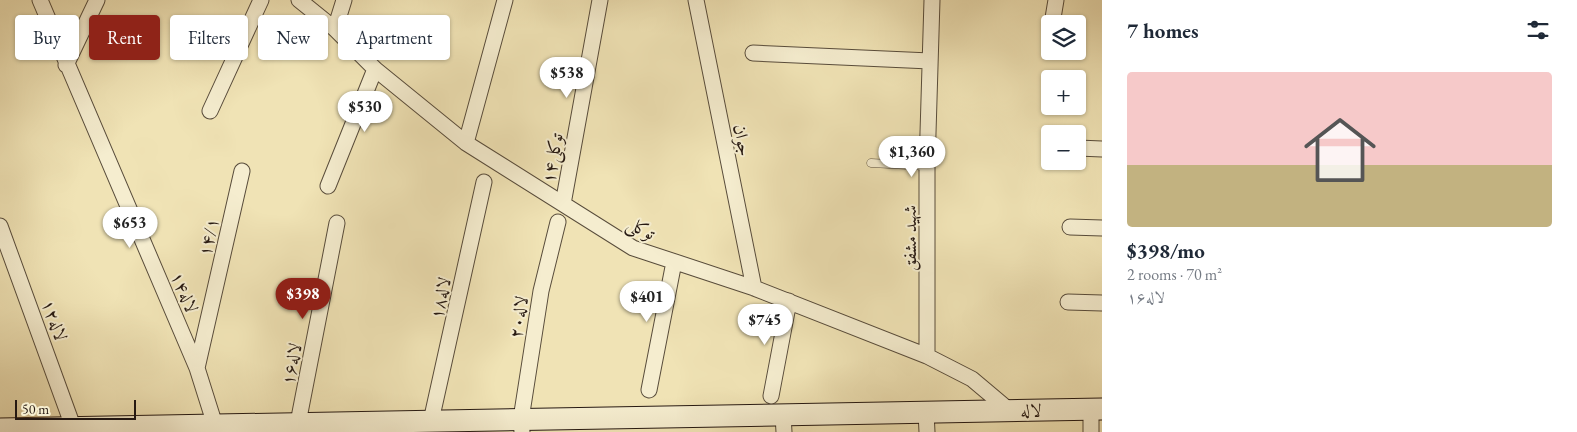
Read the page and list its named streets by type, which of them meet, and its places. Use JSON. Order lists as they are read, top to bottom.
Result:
{
  "streets": {
    "street": [
      "جوان",
      "توکلی۱۴",
      "توکلی",
      "۱۴/۱",
      "شهید مشفق",
      "لاله۱۴",
      "لاله۱۸",
      "لاله۲۰",
      "لاله۱۲",
      "لاله۱۶",
      "لاله"
    ]
  },
  "crossings": [
    ["جوان", "توکلی"],
    ["توکلی۱۴", "توکلی"],
    ["توکلی", "شهید مشفق"],
    ["توکلی", "لاله"],
    ["۱۴/۱", "لاله۱۴"],
    ["لاله۱۴", "لاله"],
    ["لاله۱۸", "لاله"],
    ["لاله۲۰", "لاله"],
    ["لاله۱۲", "لاله"],
    ["لاله۱۶", "لاله"]
  ],
  "scale_bar": "50 m",
  "page": {
    "heading": "7 homes",
    "map_buttons": ["+", "−"],
    "chip": [
      "Buy",
      "Rent",
      "Filters",
      "New",
      "Apartment"
    ],
    "price": [
      "$538",
      "$530",
      "$1,360",
      "$653",
      "$398",
      "$401",
      "$745"
    ],
    "list": [
      {
        "name": "$398/mo",
        "note": "2 rooms · 70 m² · لاله۱۶"
      }
    ],
    "scale": "50 m"
  }
}
